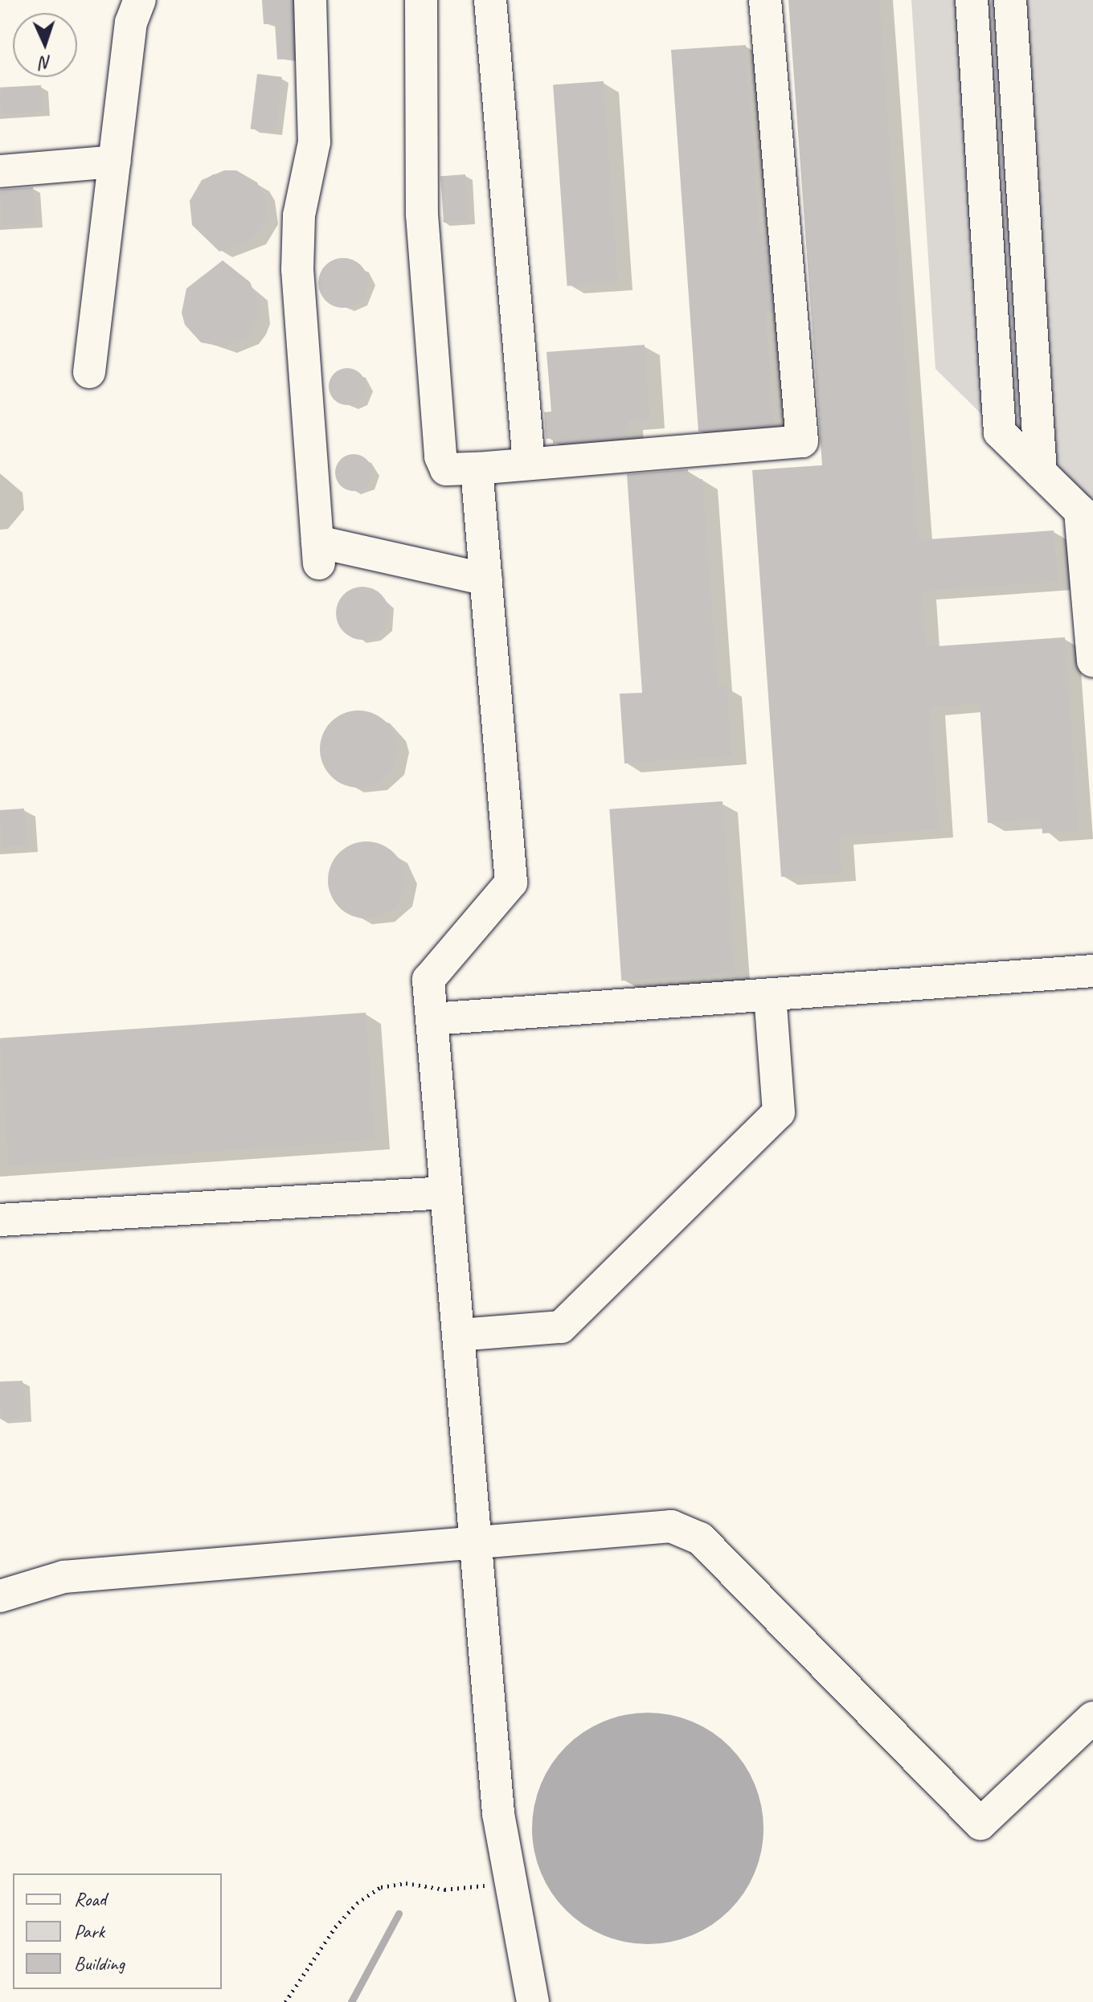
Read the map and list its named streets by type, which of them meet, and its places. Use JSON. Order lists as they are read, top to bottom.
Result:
{
  "legend": ["Road", "Park", "Building"],
  "north": "bottom"
}
